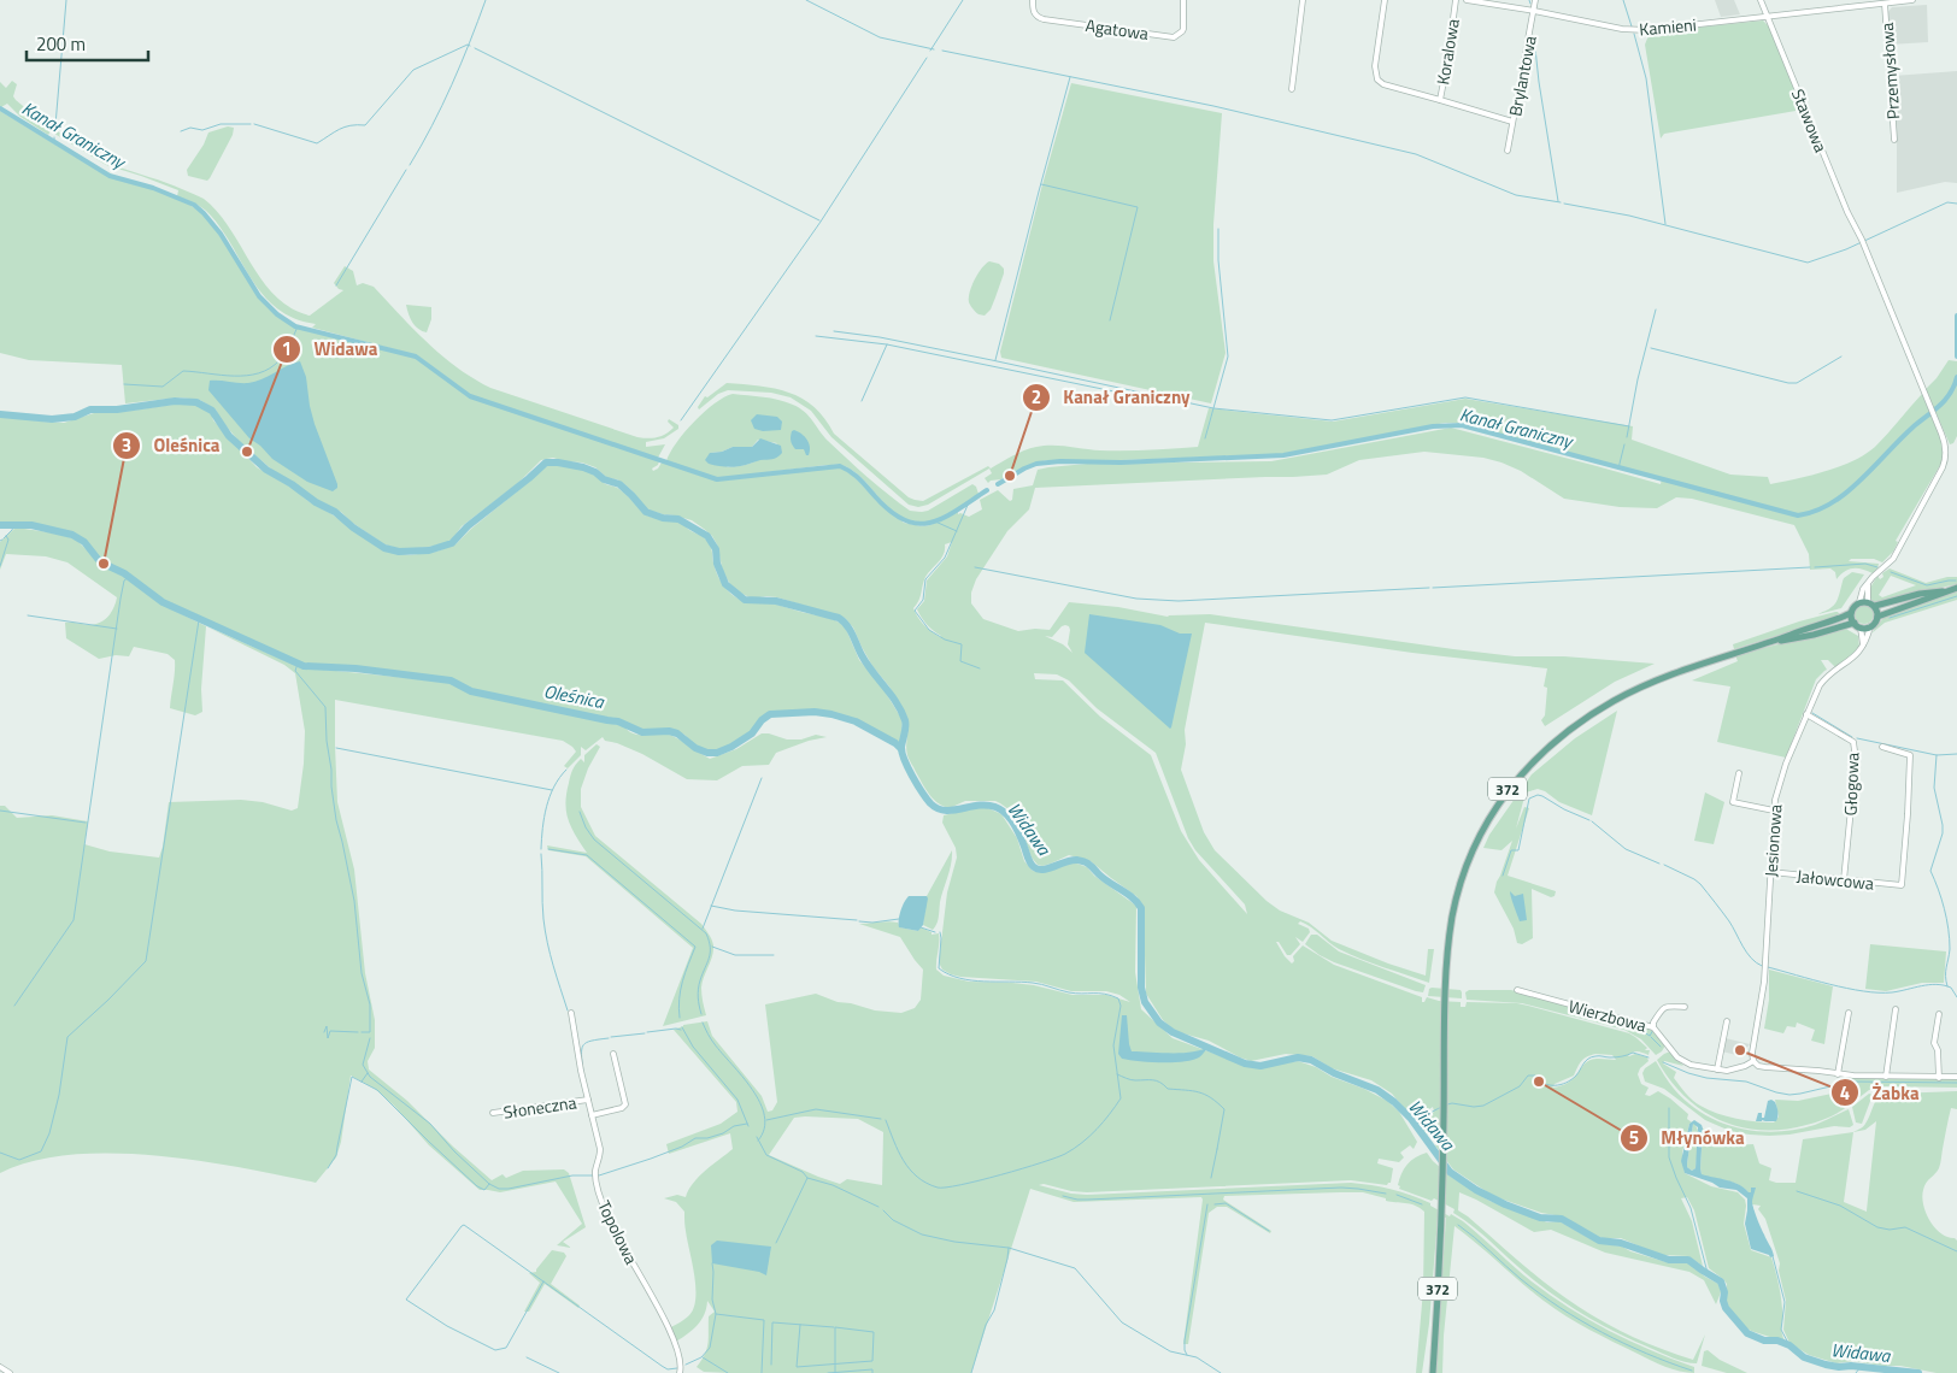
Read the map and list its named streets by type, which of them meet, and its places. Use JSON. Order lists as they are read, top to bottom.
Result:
{
  "streets": {
    "main road": ["372"],
    "street": [
      "Kamieni",
      "Agatowa",
      "Koralowa",
      "Przemysłowa",
      "Brylantowa",
      "Stawowa",
      "Głogowa",
      "Jesionowa",
      "Jałowcowa",
      "Wierzbowa",
      "Słoneczna",
      "Topolowa"
    ]
  },
  "crossings": [
    ["Kamieni", "Przemysłowa"],
    ["Kamieni", "Brylantowa"],
    ["Kamieni", "Stawowa"],
    ["Koralowa", "Brylantowa"],
    ["Głogowa", "Jesionowa"],
    ["Głogowa", "Jałowcowa"],
    ["Jesionowa", "Jałowcowa"],
    ["Jesionowa", "Wierzbowa"],
    ["Słoneczna", "Topolowa"]
  ],
  "water": ["Kanał Graniczny", "Oleśnica", "Widawa"],
  "places": [
    "Widawa",
    "Kanał Graniczny",
    "Oleśnica",
    "Żabka",
    "Młynówka"
  ],
  "scale_bar": "200 m"
}
